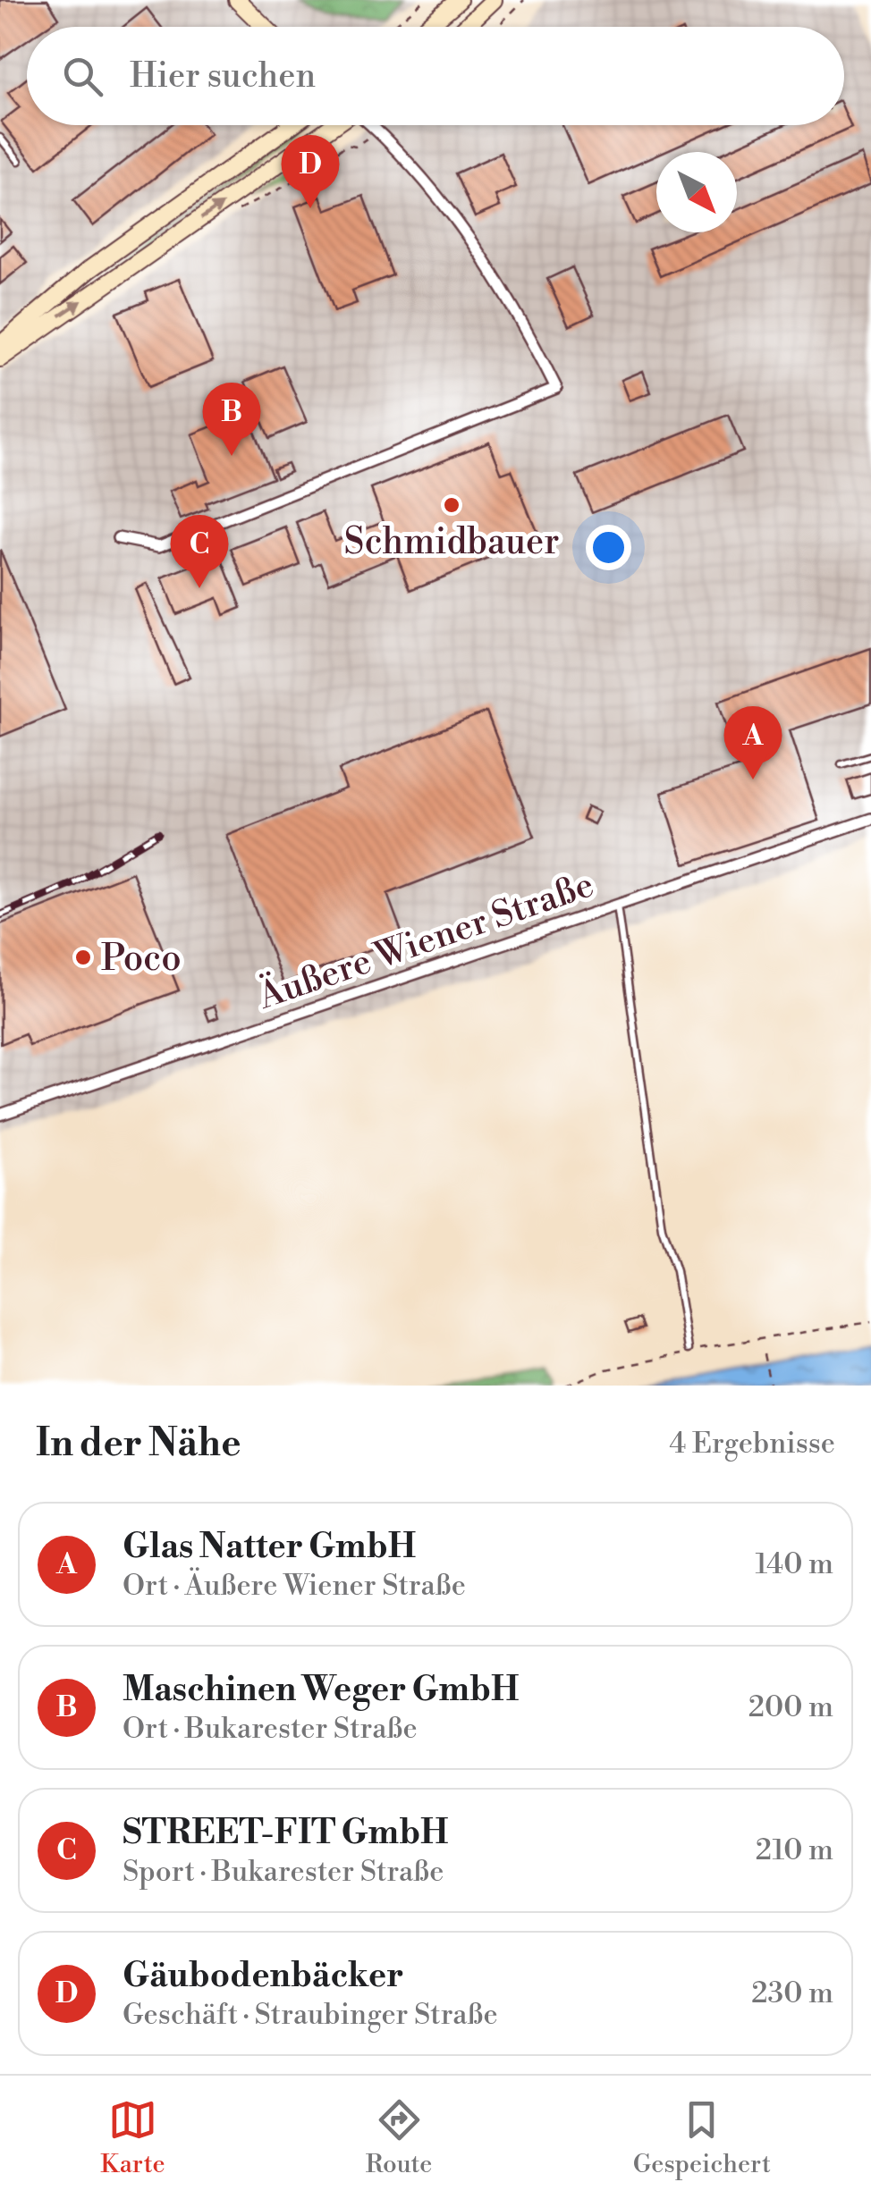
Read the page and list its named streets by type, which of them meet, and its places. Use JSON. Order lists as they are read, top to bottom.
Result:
{
  "streets": {
    "street": ["Äußere Wiener Straße"]
  },
  "places": ["Schmidbauer", "Poco"],
  "north": "bottom right",
  "page": {
    "search": "Hier suchen",
    "pins": [
      "D",
      "B",
      "C",
      "A"
    ],
    "heading": ["In der Nähe", "4 Ergebnisse"],
    "list": [
      {
        "mark": "A",
        "name": "Glas Natter GmbH",
        "note": "Ort · Äußere Wiener Straße",
        "value": "140 m"
      },
      {
        "mark": "B",
        "name": "Maschinen Weger GmbH",
        "note": "Ort · Bukarester Straße",
        "value": "200 m"
      },
      {
        "mark": "C",
        "name": "STREET-FIT GmbH",
        "note": "Sport · Bukarester Straße",
        "value": "210 m"
      },
      {
        "mark": "D",
        "name": "Gäubodenbäcker",
        "note": "Geschäft · Straubinger Straße",
        "value": "230 m"
      }
    ],
    "nav": ["Karte", "Route", "Gespeichert"]
  }
}
